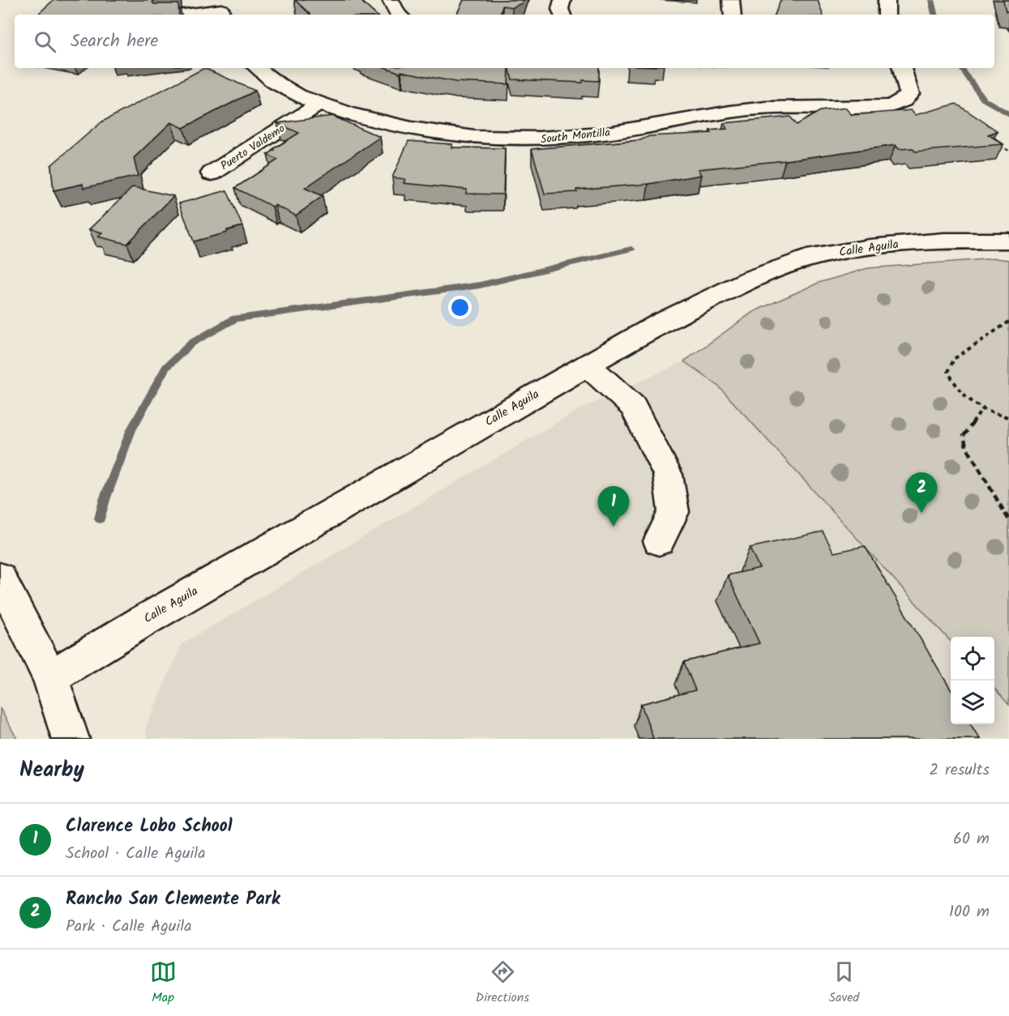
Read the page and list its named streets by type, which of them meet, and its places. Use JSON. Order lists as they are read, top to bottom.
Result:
{
  "streets": {
    "street": ["South Montilla", "Puerto Valdemo", "Calle Aguila"]
  },
  "crossings": [
    ["South Montilla", "Puerto Valdemo"]
  ],
  "page": {
    "search": "Search here",
    "pins": ["2", "1"],
    "heading": ["Nearby", "2 results"],
    "list": [
      {
        "mark": "1",
        "name": "Clarence Lobo School",
        "note": "School · Calle Aguila",
        "value": "60 m"
      },
      {
        "mark": "2",
        "name": "Rancho San Clemente Park",
        "note": "Park · Calle Aguila",
        "value": "100 m"
      }
    ],
    "nav": ["Map", "Directions", "Saved"]
  }
}
